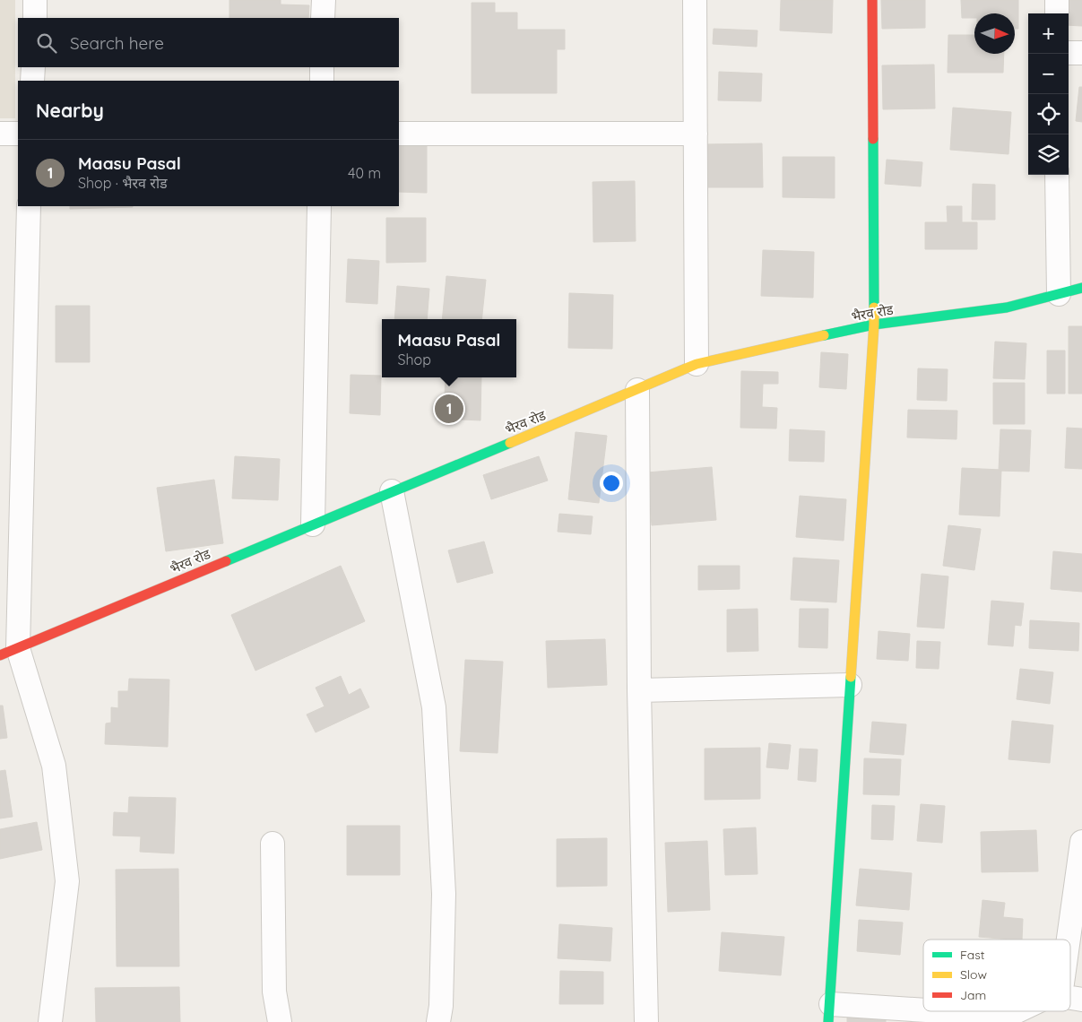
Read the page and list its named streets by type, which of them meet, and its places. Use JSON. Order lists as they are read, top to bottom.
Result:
{
  "streets": {
    "main road": ["भैरव रोड"]
  },
  "legend": ["Fast", "Slow", "Jam"],
  "north": "right",
  "page": {
    "map_buttons": ["+", "−"],
    "search": "Search here",
    "heading": "Nearby",
    "list": [
      {
        "mark": "1",
        "name": "Maasu Pasal",
        "note": "Shop · भैरव रोड",
        "value": "40 m"
      }
    ],
    "popup": ["Maasu Pasal", "Shop"],
    "pins": "1"
  }
}
